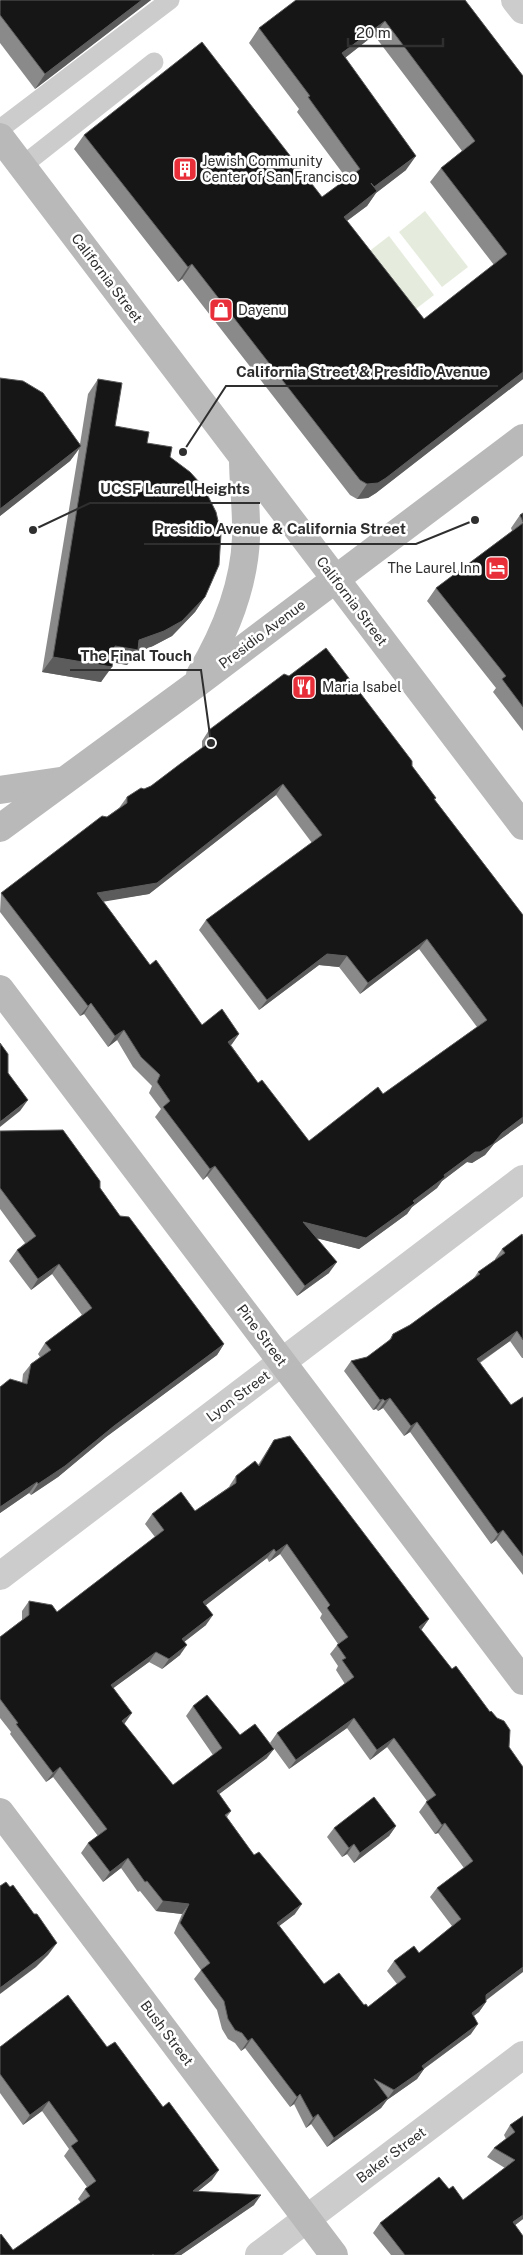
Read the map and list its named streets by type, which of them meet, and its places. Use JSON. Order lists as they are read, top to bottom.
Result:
{
  "streets": {
    "main road": [
      "California Street",
      "Presidio Avenue",
      "Pine Street",
      "Bush Street"
    ],
    "street": ["Lyon Street", "Baker Street"]
  },
  "crossings": [
    ["California Street", "Presidio Avenue"],
    ["Pine Street", "Lyon Street"],
    ["Bush Street", "Baker Street"]
  ],
  "places": {
    "building": ["Jewish Community Center of San Francisco"],
    "shop": ["Dayenu"],
    "other": [
      "California Street & Presidio Avenue",
      "Presidio Avenue & California Street",
      "UCSF Laurel Heights",
      "The Final Touch"
    ],
    "hotel": ["The Laurel Inn"],
    "restaurant": ["Maria Isabel"]
  },
  "scale_bar": "20 m"
}
